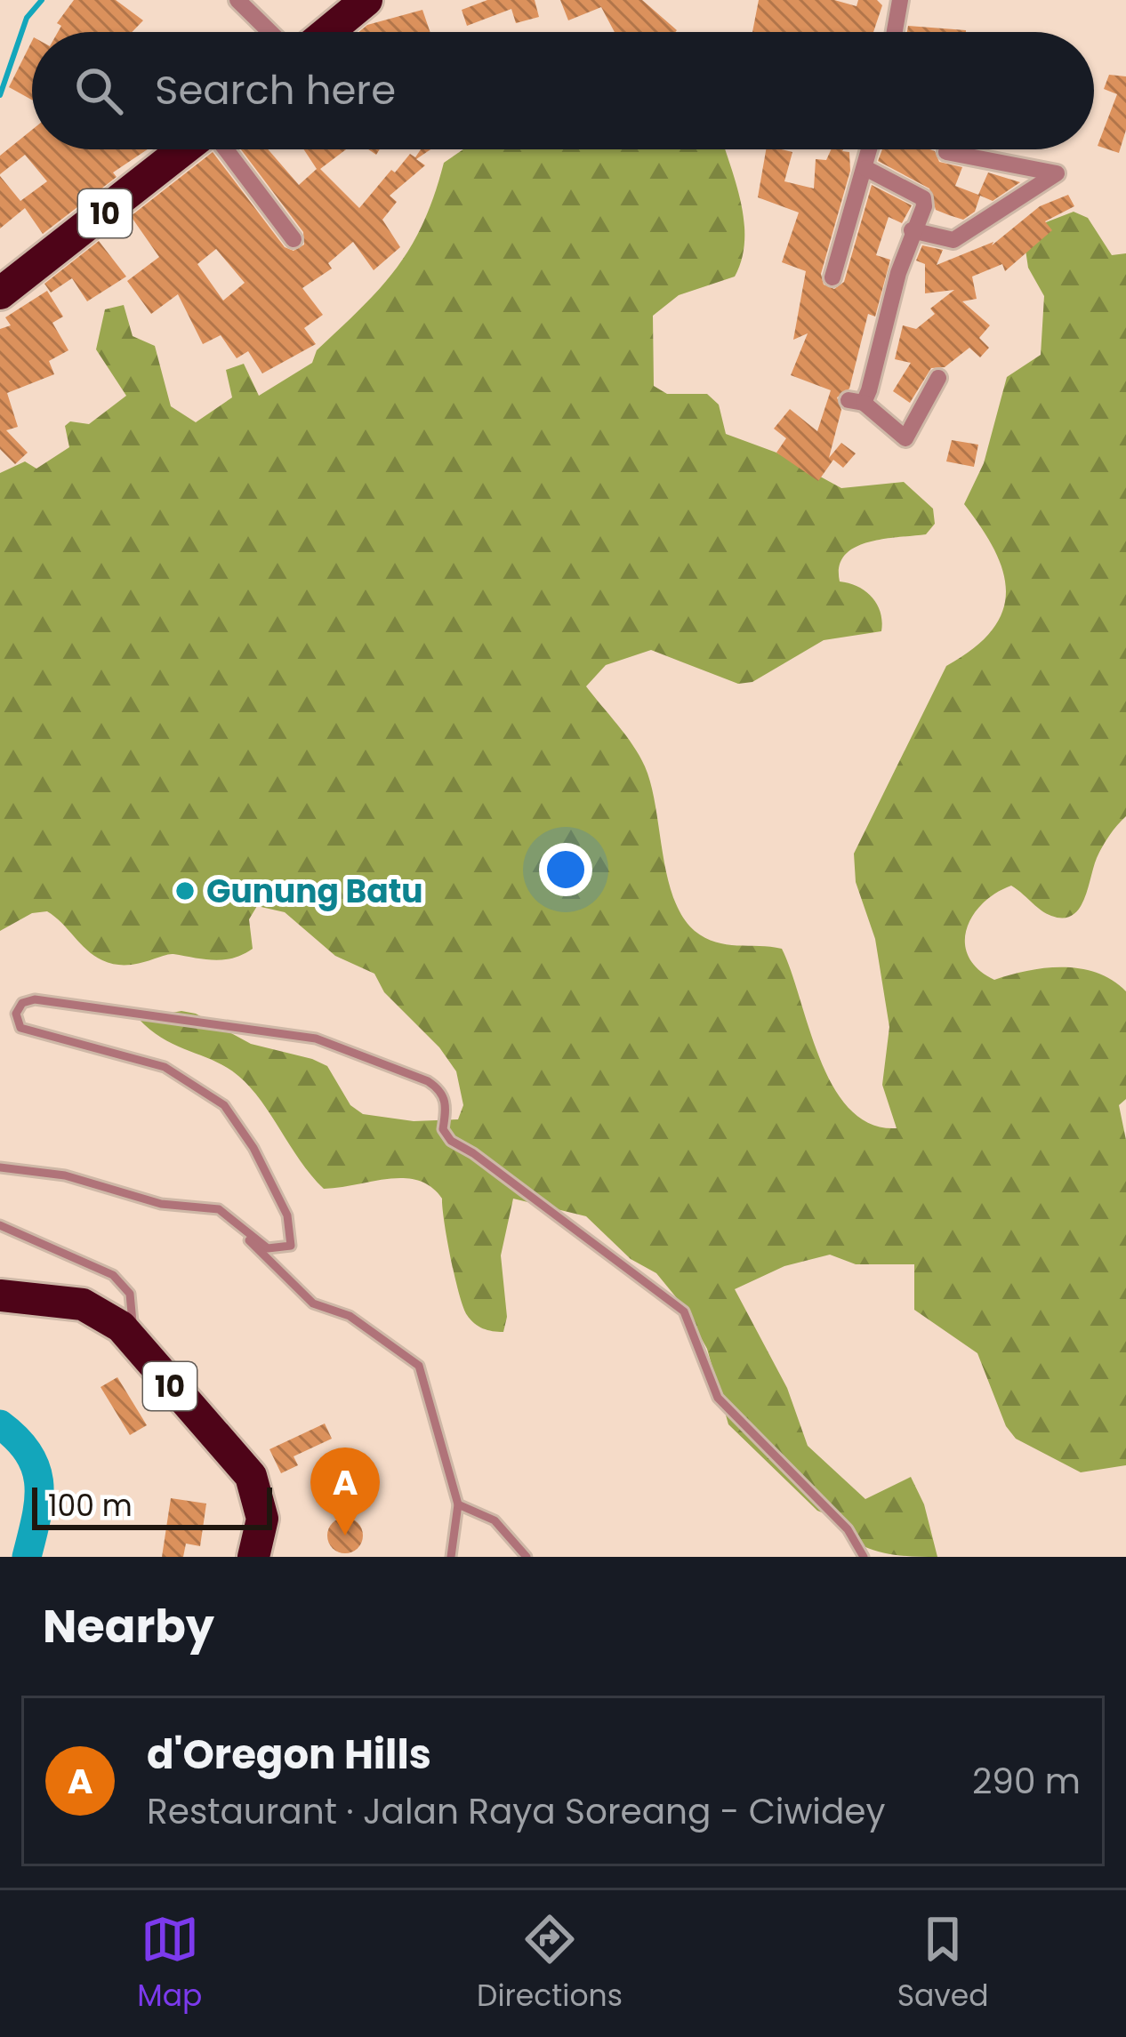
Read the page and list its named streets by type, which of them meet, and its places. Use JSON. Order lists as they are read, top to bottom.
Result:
{
  "streets": {
    "highway": ["10"]
  },
  "places": ["Gunung Batu"],
  "scale_bar": "100 m",
  "page": {
    "search": "Search here",
    "pins": "A",
    "scale": "100 m",
    "heading": "Nearby",
    "list": [
      {
        "mark": "A",
        "name": "d'Oregon Hills",
        "note": "Restaurant · Jalan Raya Soreang - Ciwidey",
        "value": "290 m"
      }
    ],
    "nav": ["Map", "Directions", "Saved"]
  }
}
